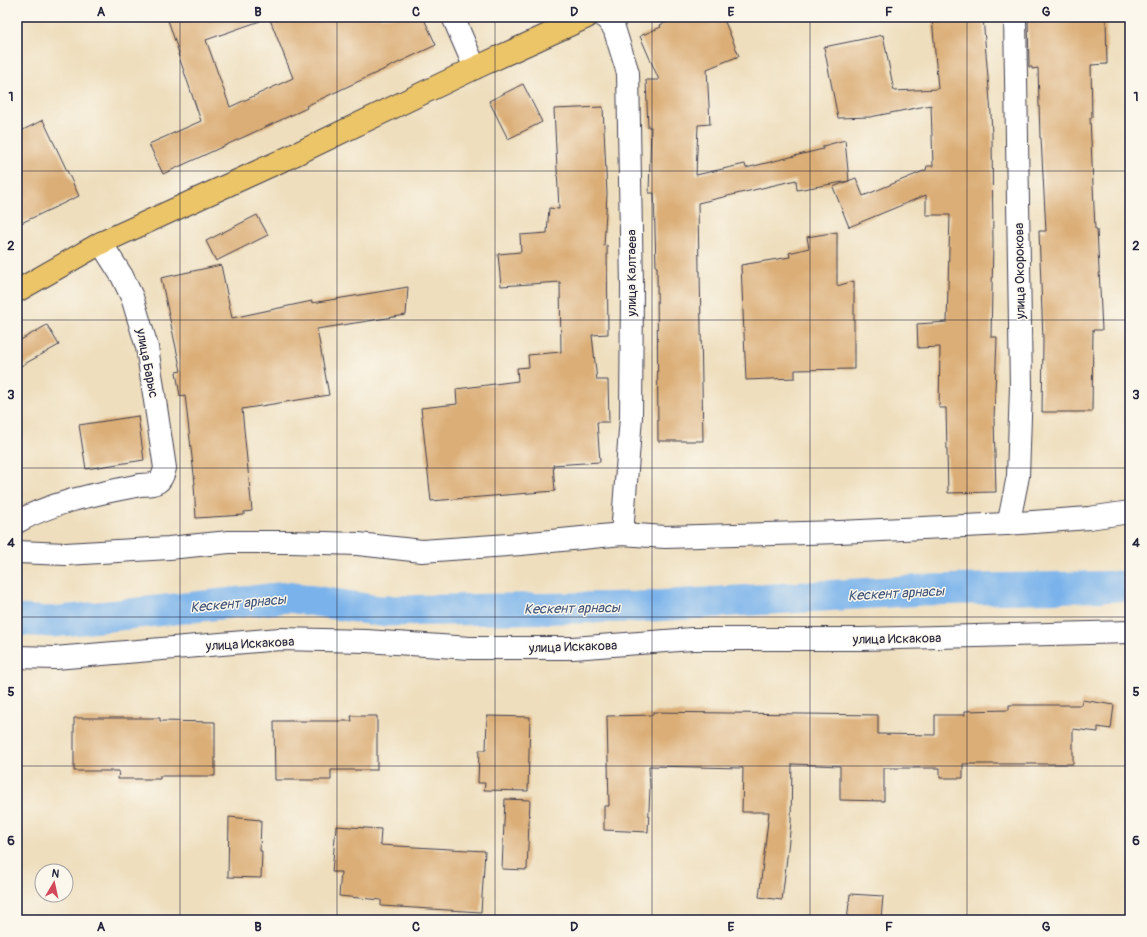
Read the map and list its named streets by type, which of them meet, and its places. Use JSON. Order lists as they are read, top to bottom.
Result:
{
  "streets": {
    "street": [
      "улица Окорокова",
      "улица Калтаева",
      "улица Барыс",
      "улица Искакова"
    ]
  },
  "water": ["Кескент арнасы"],
  "north": "top",
  "grid": {
    "columns": [
      "A",
      "B",
      "C",
      "D",
      "E",
      "F",
      "G"
    ],
    "rows": [
      "1",
      "2",
      "3",
      "4",
      "5",
      "6"
    ]
  }
}
